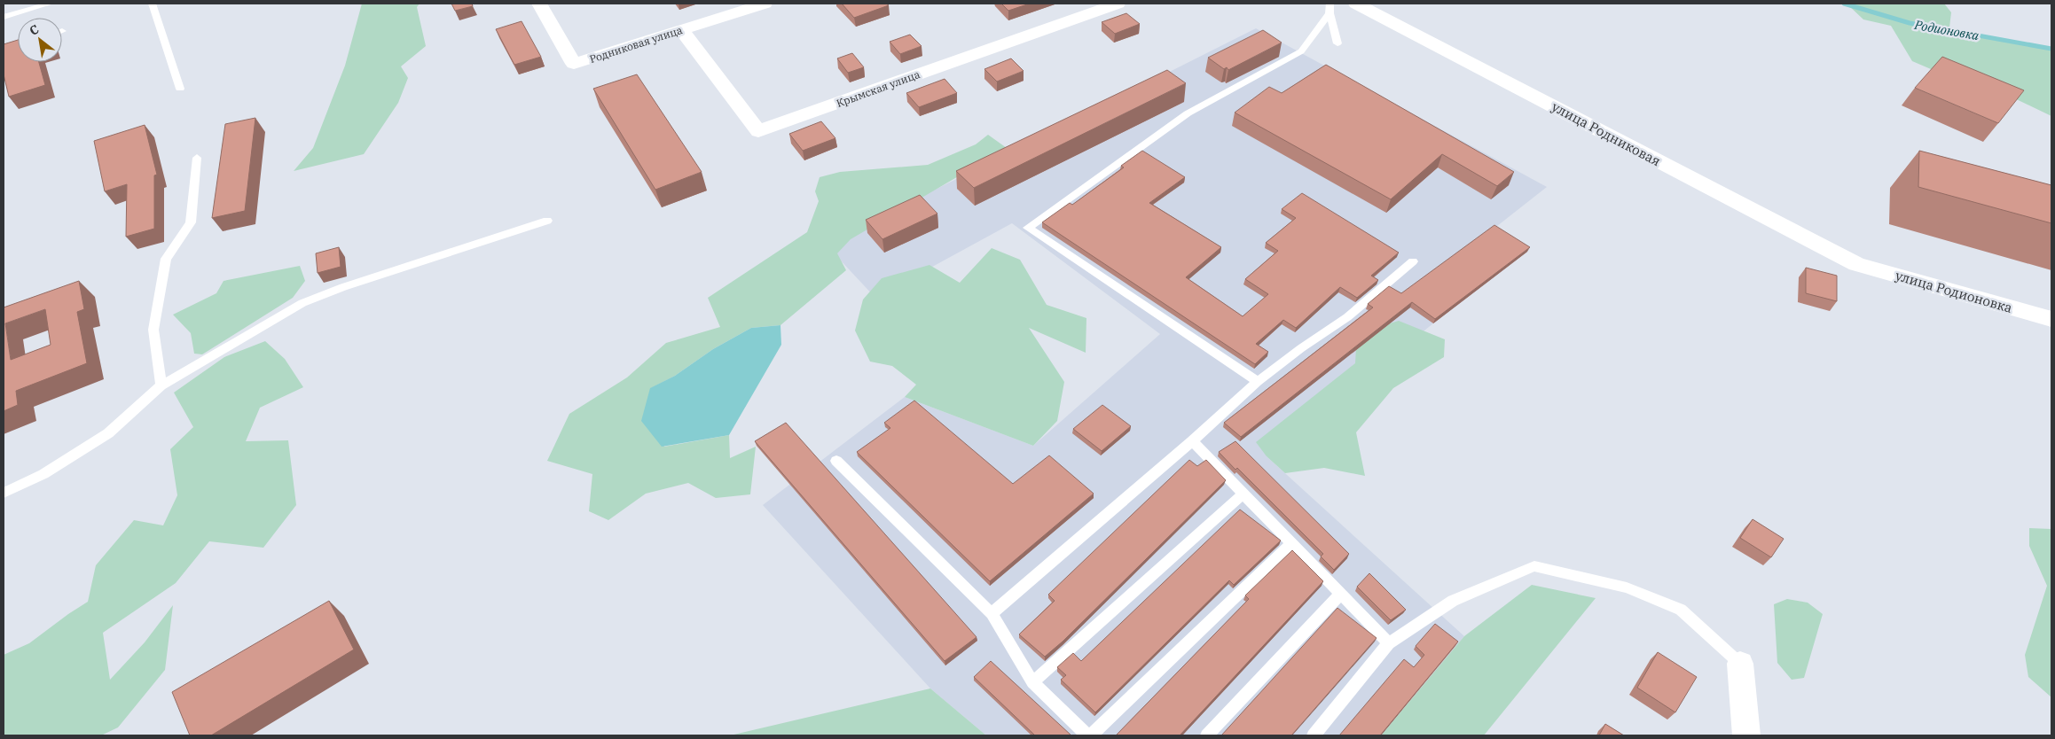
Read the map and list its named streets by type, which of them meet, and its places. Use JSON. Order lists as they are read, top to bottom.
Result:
{
  "streets": {
    "street": [
      "Родниковая улица",
      "Крымская улица",
      "улица Родниковая",
      "улица Родионовка"
    ]
  },
  "crossings": [
    ["Родниковая улица", "Крымская улица"],
    ["улица Родниковая", "улица Родионовка"]
  ],
  "water": ["Родионовка"],
  "north": "top left"
}
